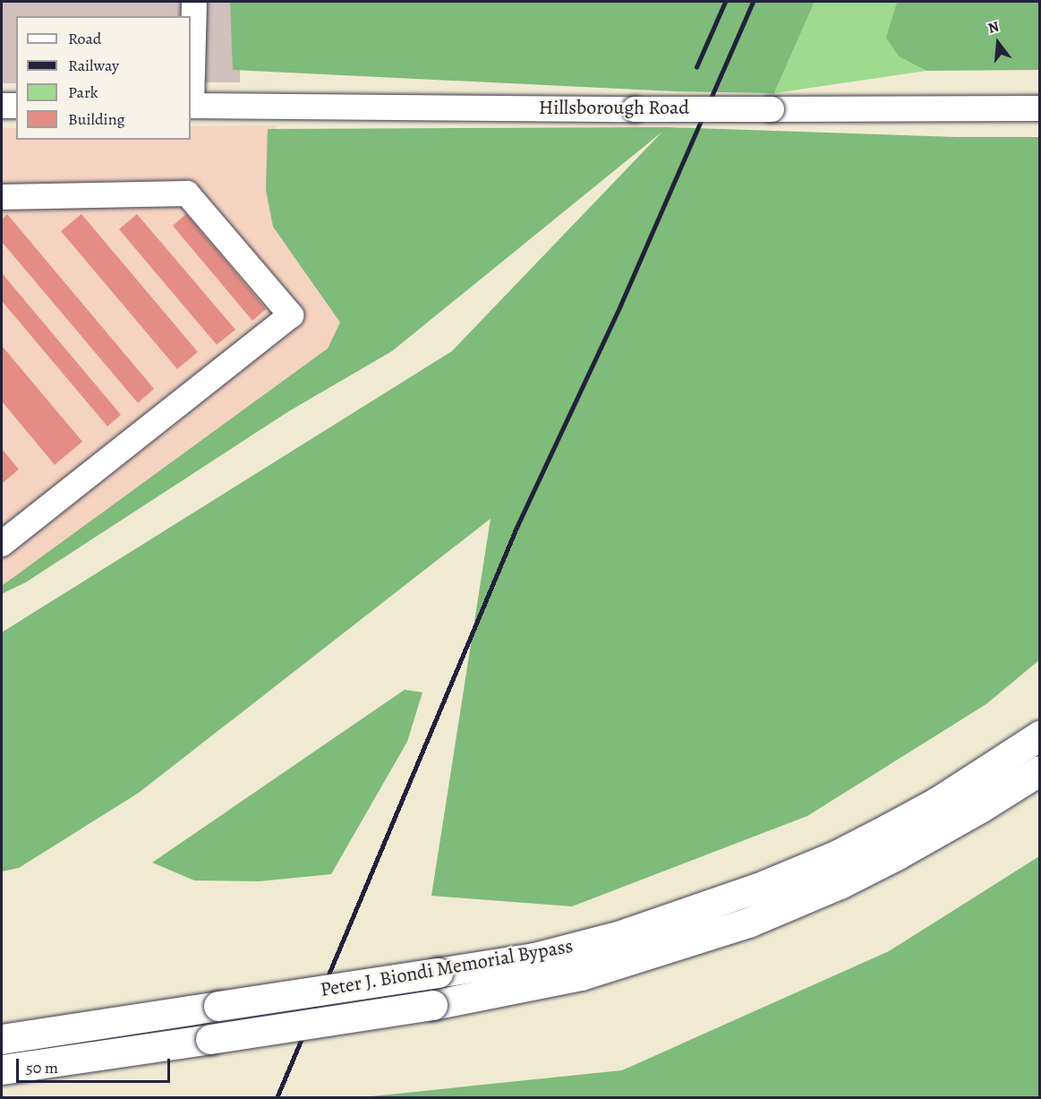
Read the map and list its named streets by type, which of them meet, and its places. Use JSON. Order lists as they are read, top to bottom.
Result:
{
  "streets": {
    "highway": ["Peter J. Biondi Memorial Bypass"],
    "street": ["Hillsborough Road"]
  },
  "legend": [
    "Road",
    "Railway",
    "Park",
    "Building"
  ],
  "scale_bar": "50 m",
  "north": "top"
}
